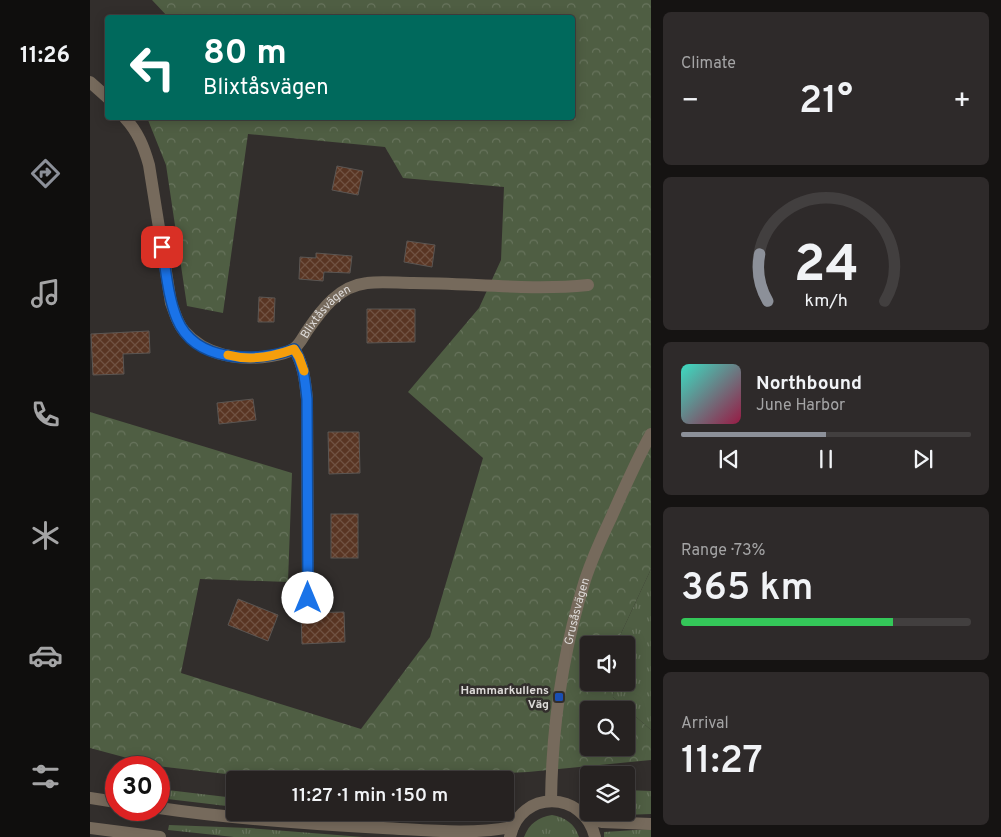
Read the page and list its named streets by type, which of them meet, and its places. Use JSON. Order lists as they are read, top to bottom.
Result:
{
  "streets": {
    "street": ["Blixtåsvägen", "Grusåsvägen"]
  },
  "places": {
    "transit": ["Hammarkullens Väg"]
  },
  "page": {
    "tabs": "11:26",
    "tile": [
      "Climate",
      ["Range · 73%", "365 km"],
      ["Arrival", "11:27"]
    ],
    "turn": ["80 m", "Blixtåsvägen"],
    "heat": ["−", "21°", "+"],
    "song": ["Northbound", "June Harbor"],
    "limit": "30",
    "trip": "11:27 · 1 min · 150 m",
    "gauge": ["24", "km/h"]
  }
}
